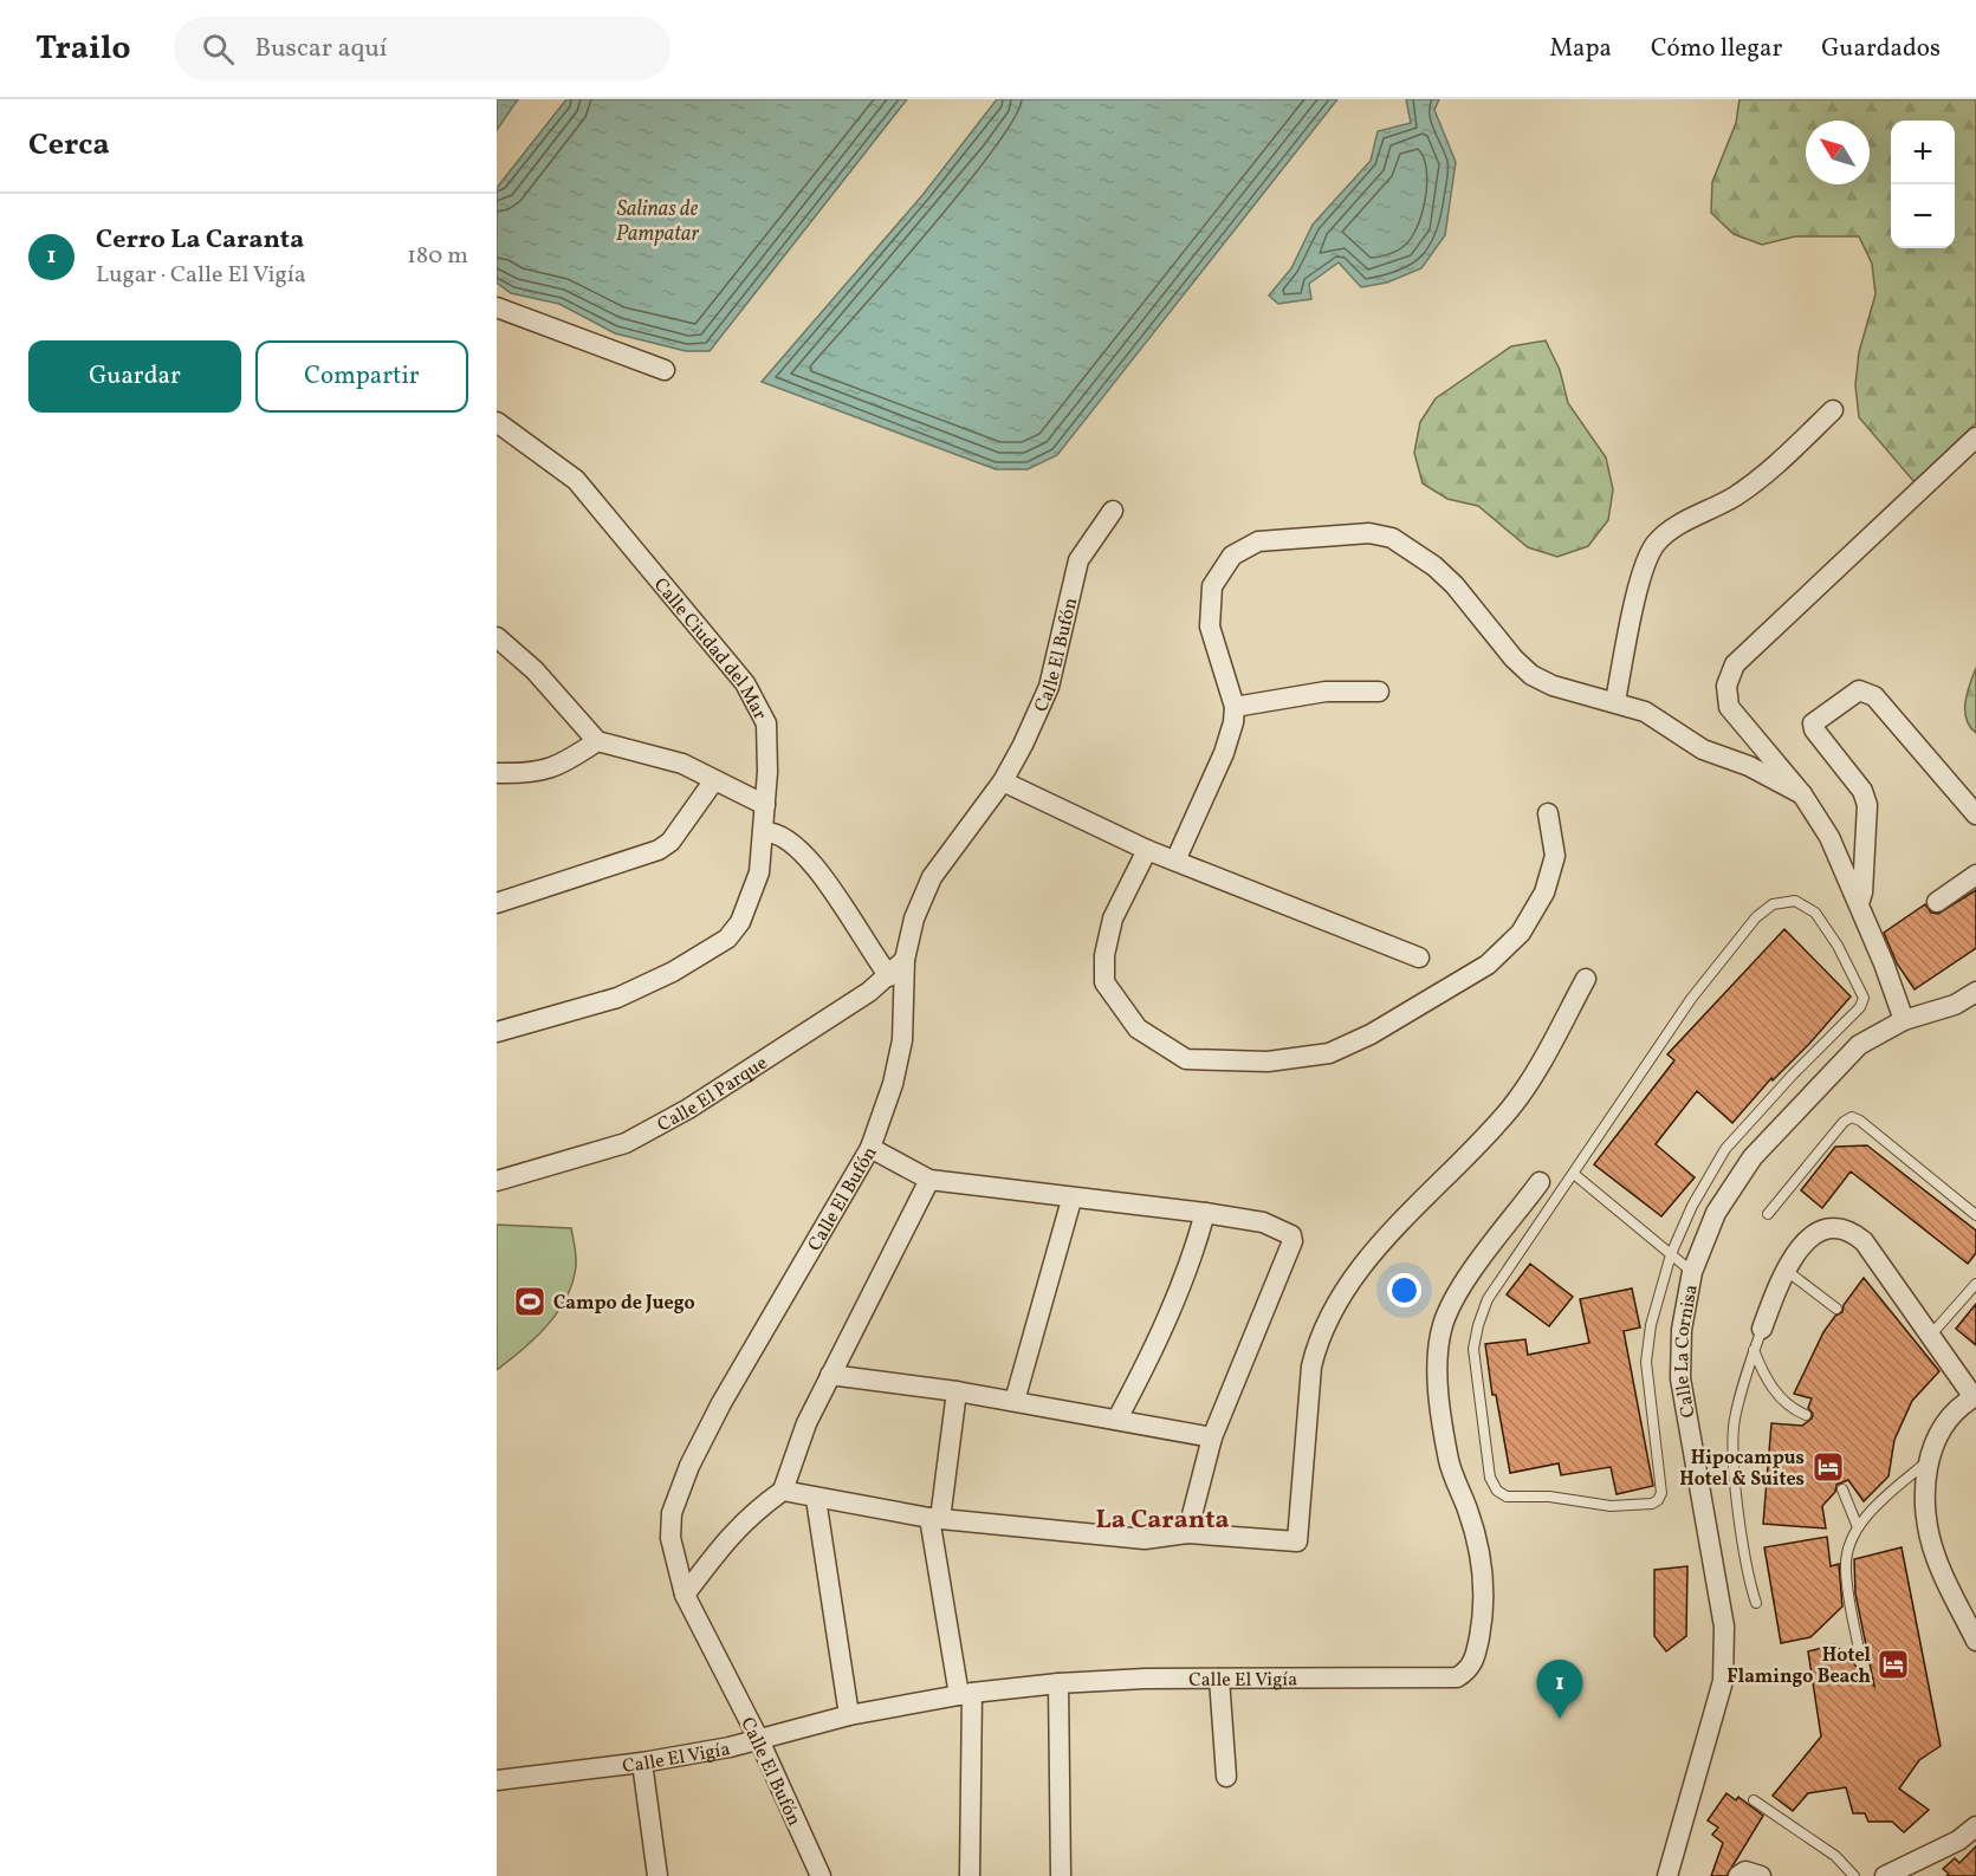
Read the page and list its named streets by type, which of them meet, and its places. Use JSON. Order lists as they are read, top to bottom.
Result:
{
  "streets": {
    "street": [
      "Calle Ciudad del Mar",
      "Calle El Bufón",
      "Calle El Parque",
      "Calle La Cornisa",
      "Calle El Vigía"
    ]
  },
  "crossings": [
    ["Calle El Bufón", "Calle El Parque"],
    ["Calle El Bufón", "Calle El Vigía"]
  ],
  "districts": ["La Caranta"],
  "water": ["Salinas de Pampatar"],
  "places": {
    "sports": ["Campo de Juego"],
    "hotel": ["Hipocampus Hotel & Suites", "Hotel Flamingo Beach"]
  },
  "north": "top left",
  "page": {
    "header": "Trailo",
    "search": "Buscar aquí",
    "nav": ["Mapa", "Cómo llegar", "Guardados"],
    "heading": "Cerca",
    "map_buttons": ["+", "−"],
    "list": [
      {
        "mark": "1",
        "name": "Cerro La Caranta",
        "note": "Lugar · Calle El Vigía",
        "value": "180 m"
      }
    ],
    "buttons": ["Guardar", "Compartir"],
    "pins": "1"
  }
}
